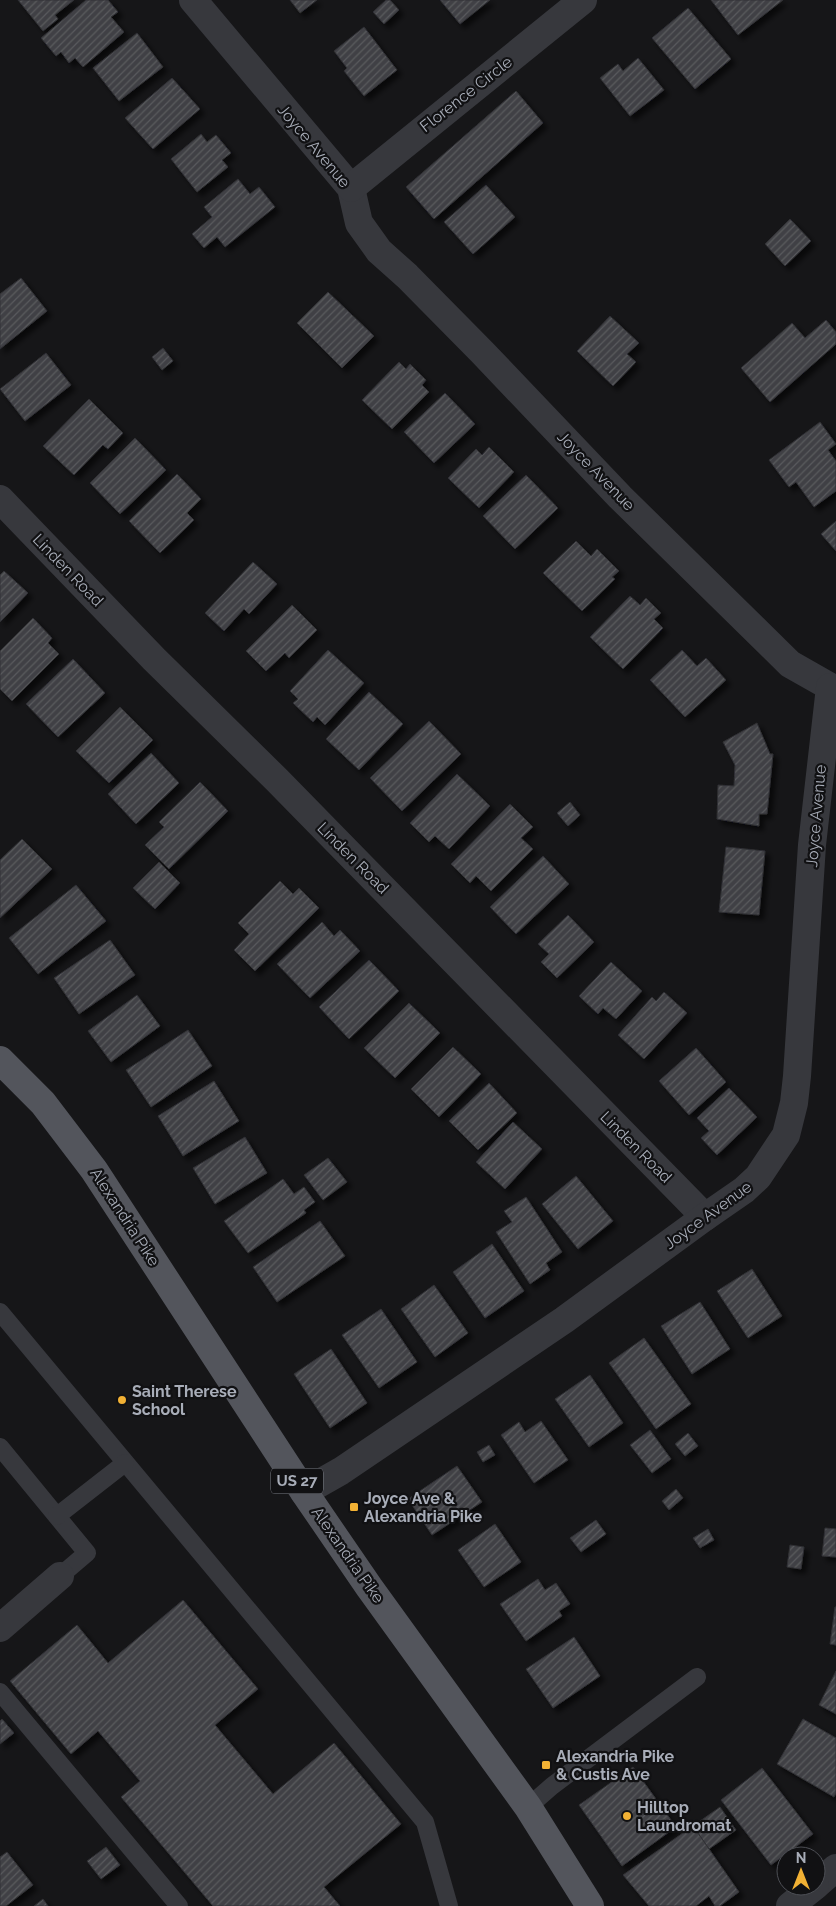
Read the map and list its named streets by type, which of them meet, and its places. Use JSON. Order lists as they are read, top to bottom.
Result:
{
  "streets": {
    "main road": ["Alexandria Pike", "US 27"],
    "street": ["Florence Circle", "Joyce Avenue", "Linden Road"]
  },
  "crossings": [
    ["Florence Circle", "Joyce Avenue"],
    ["Joyce Avenue", "Linden Road"],
    ["Joyce Avenue", "Alexandria Pike"]
  ],
  "places": {
    "other": ["Saint Therese School", "Hilltop Laundromat"],
    "transit": ["Joyce Ave & Alexandria Pike", "Alexandria Pike & Custis Ave"]
  },
  "north": "top"
}
